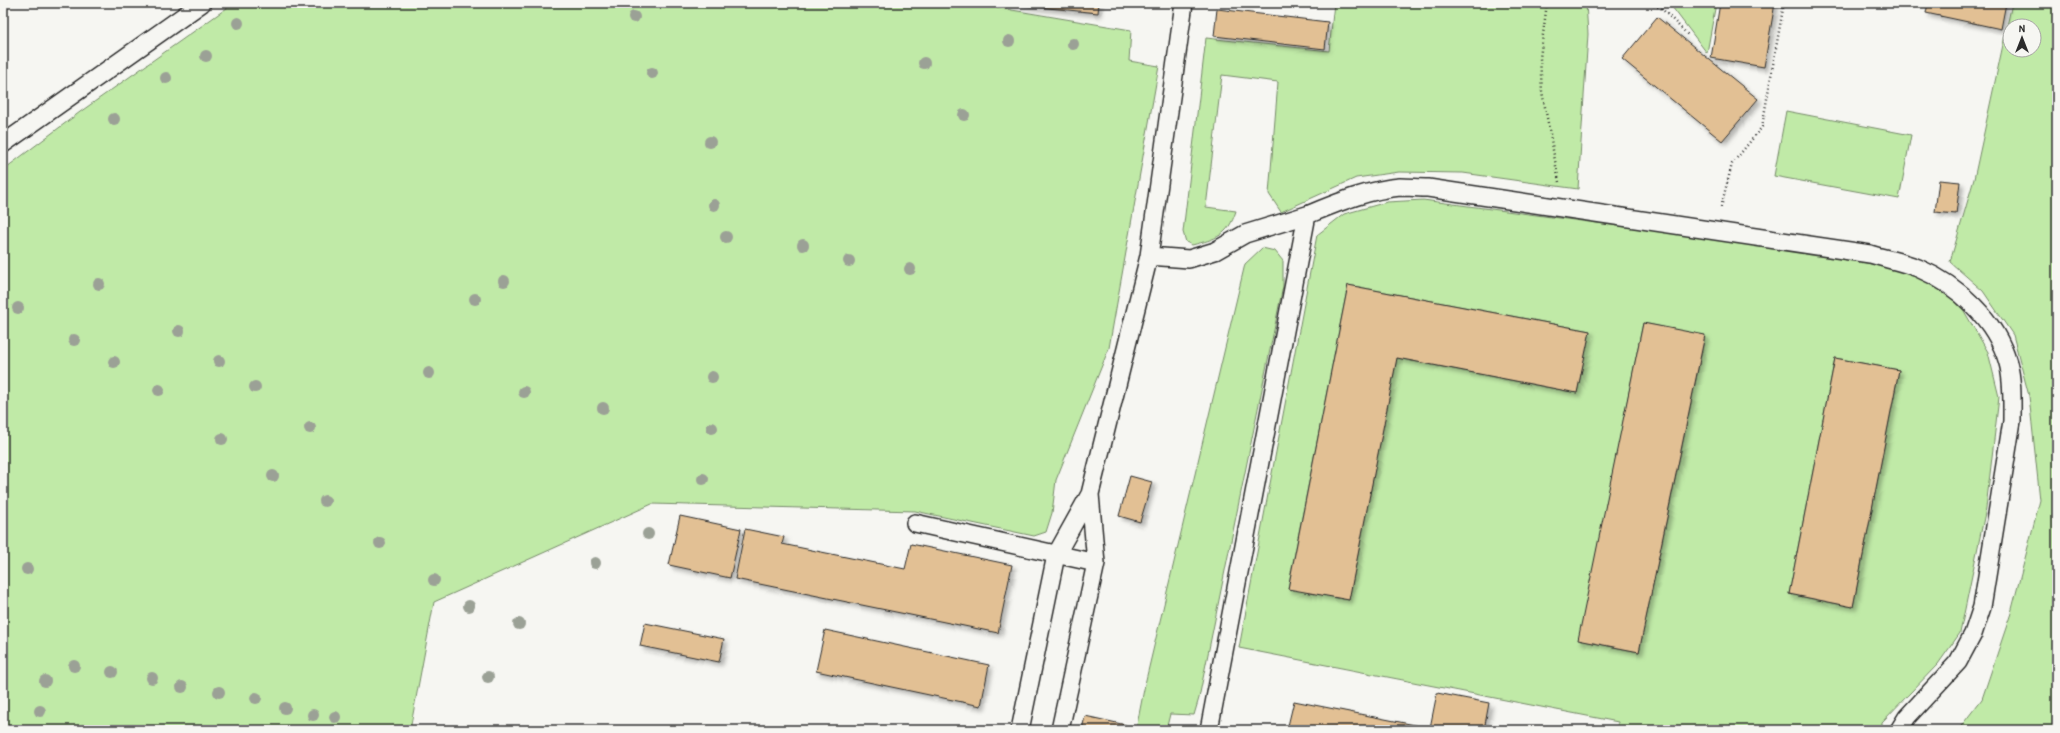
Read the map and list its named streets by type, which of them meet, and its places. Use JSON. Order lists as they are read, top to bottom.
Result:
{
  "north": "top"
}
